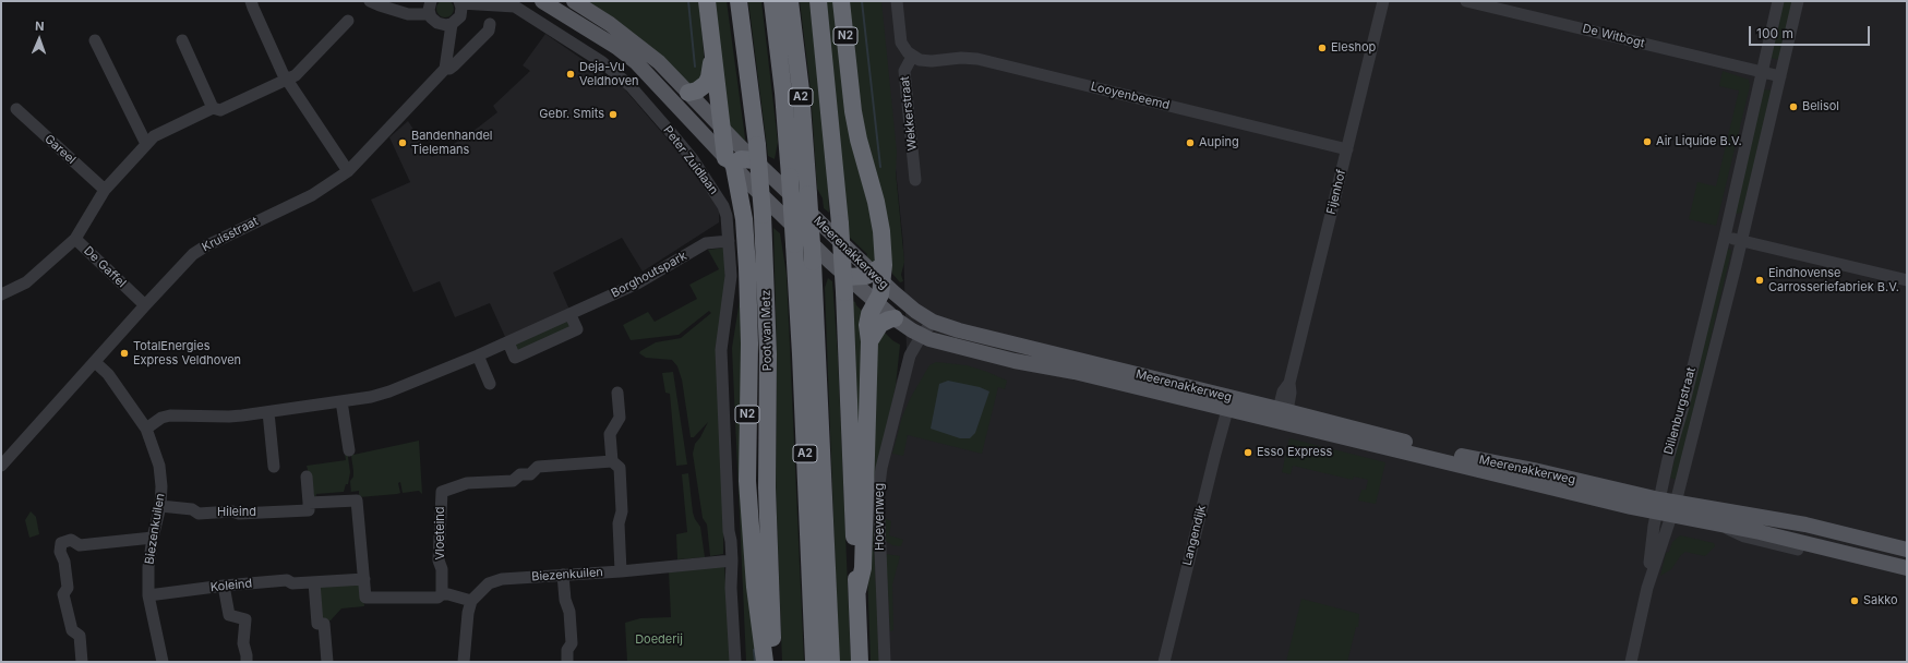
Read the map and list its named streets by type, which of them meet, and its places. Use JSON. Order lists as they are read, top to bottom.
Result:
{
  "streets": {
    "highway": ["N2", "A2", "Poot van Metz"],
    "main road": ["Meerenakkerweg"],
    "street": [
      "De Witbogt",
      "Looyenbeemd",
      "Wekkerstraat",
      "Gareel",
      "Peter Zuidlaan",
      "Fijenhof",
      "Kruisstraat",
      "De Gaffel",
      "Borghoutspark",
      "Dillenburgstraat",
      "Hileind",
      "Hoevenweg",
      "Biezenkuilen",
      "Vloeteind",
      "Langendijk",
      "Koleind"
    ]
  },
  "crossings": [
    ["N2", "Meerenakkerweg"],
    ["De Witbogt", "Dillenburgstraat"],
    ["Looyenbeemd", "Wekkerstraat"],
    ["Looyenbeemd", "Fijenhof"],
    ["Peter Zuidlaan", "Borghoutspark"],
    ["Peter Zuidlaan", "Biezenkuilen"],
    ["Fijenhof", "Meerenakkerweg"],
    ["Kruisstraat", "De Gaffel"],
    ["Kruisstraat", "Biezenkuilen"],
    ["Meerenakkerweg", "Poot van Metz"],
    ["Meerenakkerweg", "Dillenburgstraat"],
    ["Meerenakkerweg", "Hoevenweg"],
    ["Meerenakkerweg", "Langendijk"],
    ["Borghoutspark", "Biezenkuilen"],
    ["Hileind", "Biezenkuilen"],
    ["Hileind", "Vloeteind"],
    ["Hileind", "Koleind"],
    ["Biezenkuilen", "Koleind"]
  ],
  "parks": ["Doederij"],
  "places": [
    "Eleshop",
    "Deja-Vu Veldhoven",
    "Belisol",
    "Gebr. Smits",
    "Air Liquide B.V.",
    "Bandenhandel Tielemans",
    "Auping",
    "Eindhovense Carrosseriefabriek B.V.",
    "TotalEnergies Express Veldhoven",
    "Esso Express",
    "Sakko"
  ],
  "scale_bar": "100 m",
  "north": "top"
}
